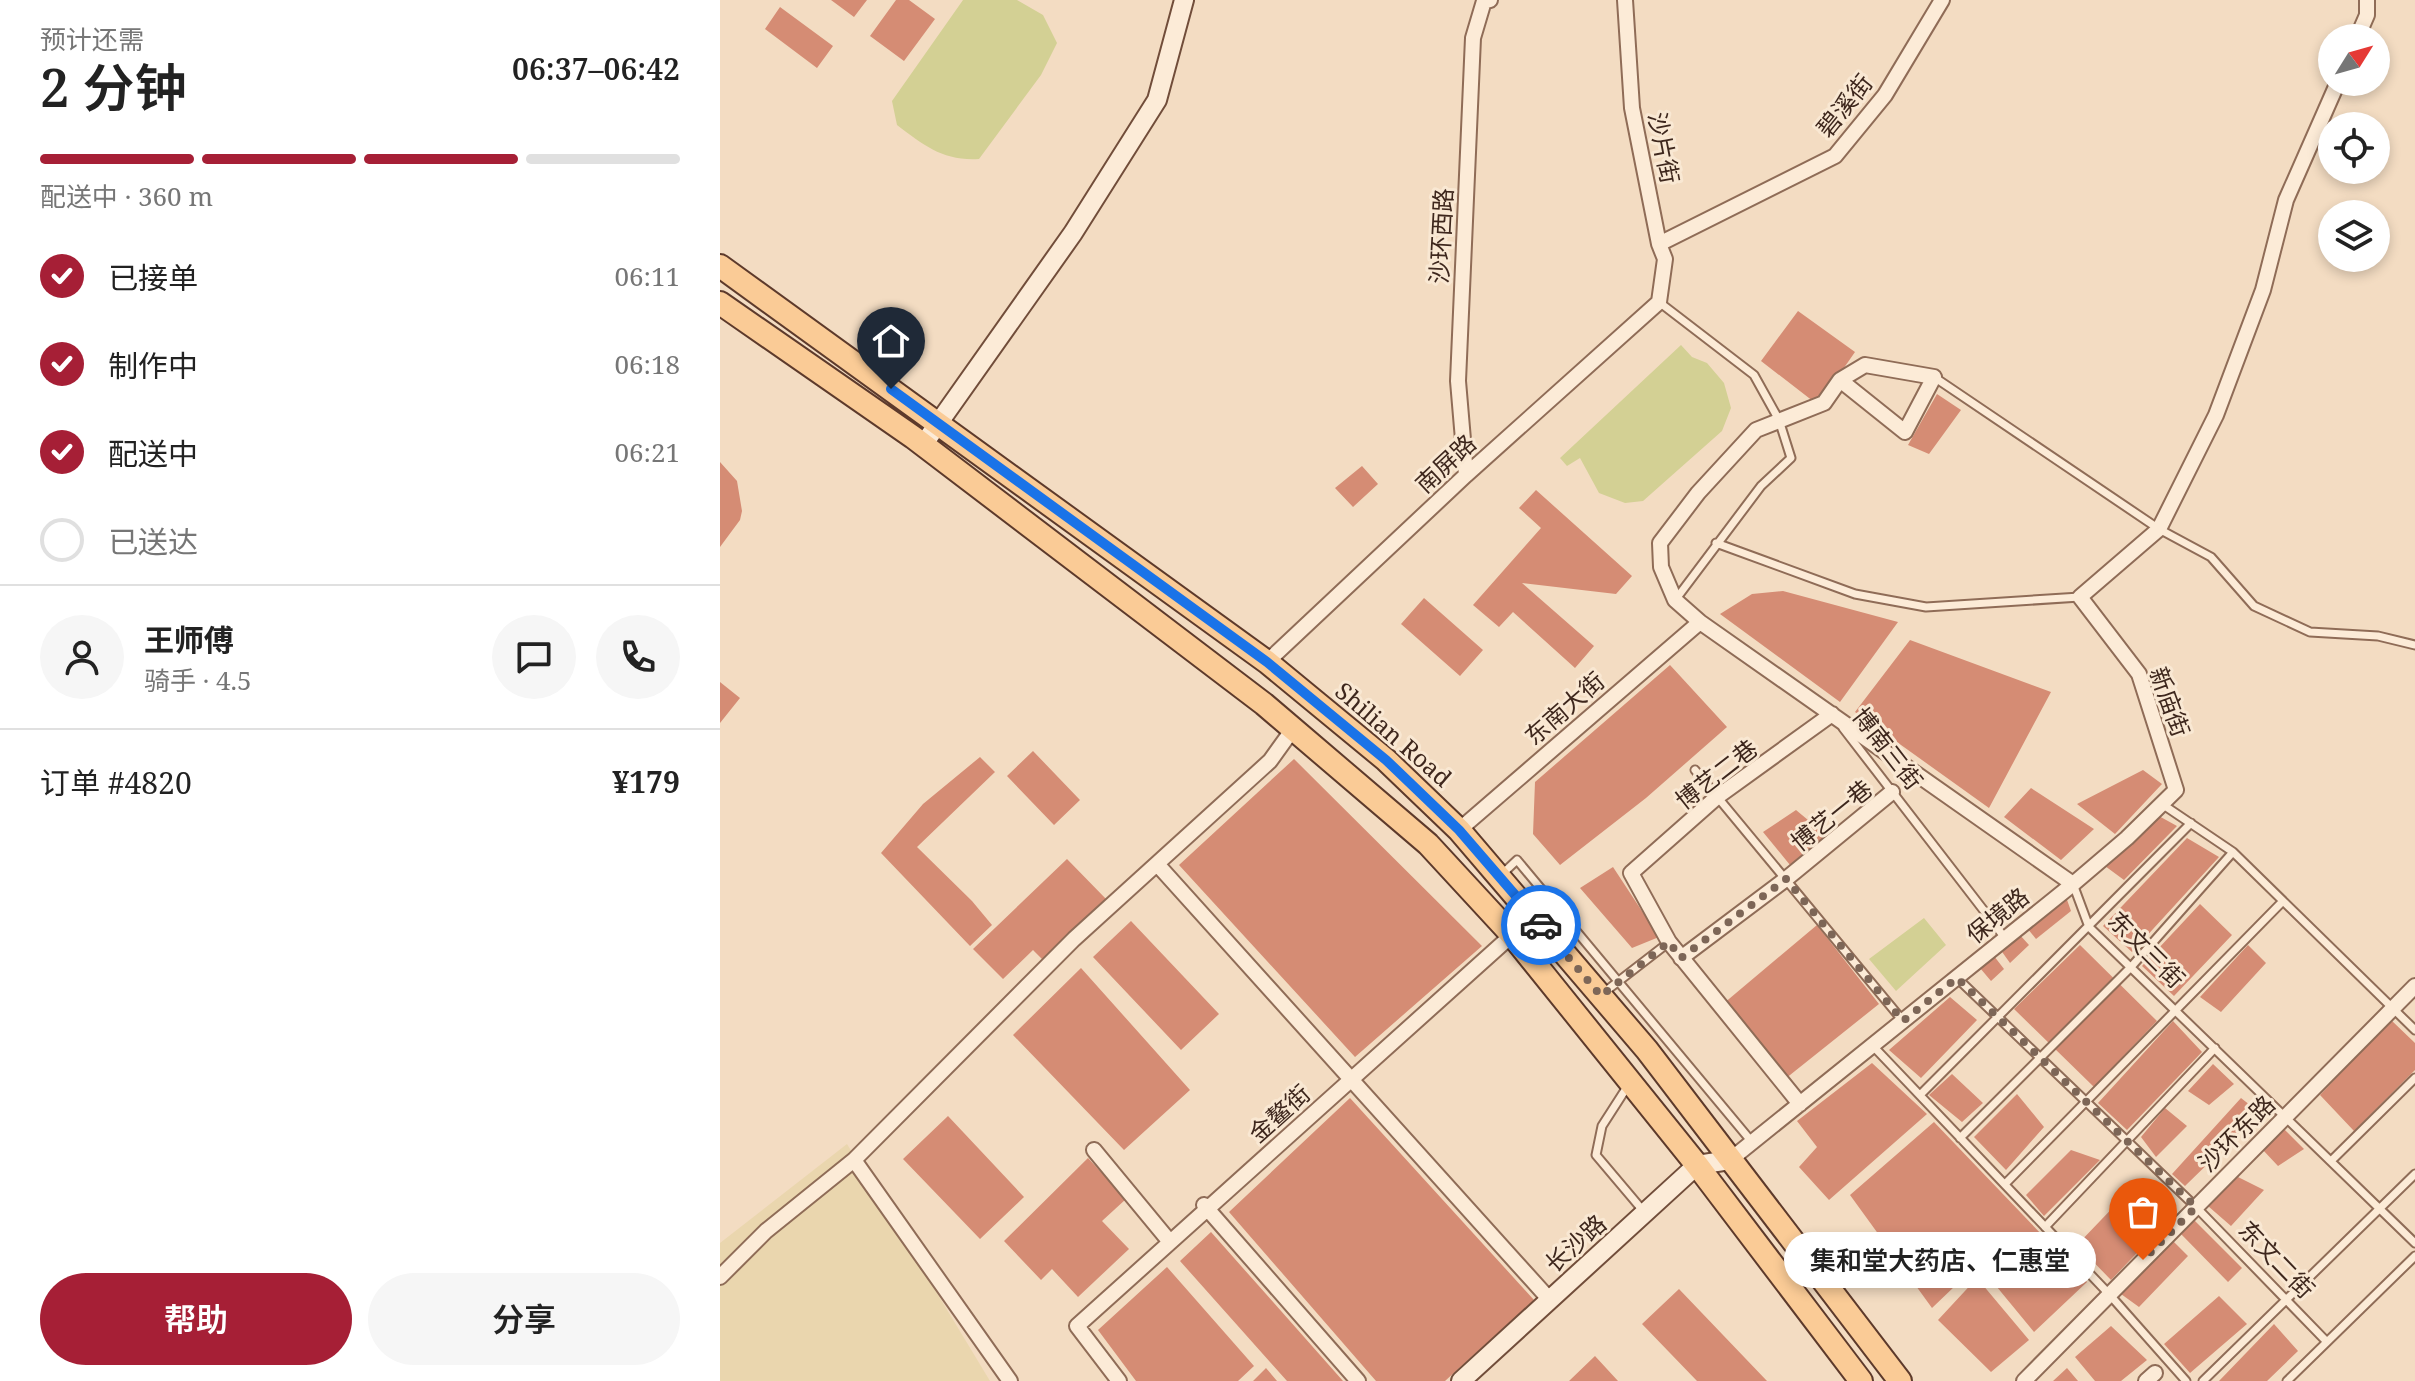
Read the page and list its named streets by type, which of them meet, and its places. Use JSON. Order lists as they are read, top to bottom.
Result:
{
  "streets": {
    "main road": ["Shilian Road"],
    "street": [
      "碧溪街",
      "沙片街",
      "沙环西路",
      "南屏路",
      "新庙街",
      "东南大街",
      "博南三街",
      "保境路",
      "金鳌街",
      "沙环东路",
      "长沙路"
    ],
    "lane": [
      "博艺二巷",
      "博艺一巷",
      "东文三街",
      "东文二街"
    ]
  },
  "crossings": [
    ["碧溪街", "沙片街"],
    ["沙片街", "南屏路"],
    ["沙环西路", "南屏路"],
    ["南屏路", "Shilian Road"],
    ["新庙街", "保境路"],
    ["东南大街", "Shilian Road"],
    ["东南大街", "博南三街"],
    ["Shilian Road", "保境路"],
    ["博南三街", "博艺二巷"],
    ["博南三街", "博艺一巷"],
    ["博南三街", "保境路"],
    ["保境路", "东文三街"],
    ["保境路", "东文二街"],
    ["东文三街", "沙环东路"],
    ["沙环东路", "东文二街"]
  ],
  "places": ["集和堂大药店、仁惠堂"],
  "north": "top right",
  "page": {
    "heading": ["2 分钟", "预计还需", "06:37–06:42"],
    "panel": [
      "王师傅",
      "骑手 · 4.5",
      "订单 #4820",
      "¥179"
    ],
    "bar": "配送中 · 360 m",
    "list": [
      ["已接单", "06:11"],
      ["制作中", "06:18"],
      ["配送中", "06:21"],
      "已送达"
    ],
    "bubble": "集和堂大药店、仁惠堂",
    "buttons": ["帮助", "分享"]
  }
}
